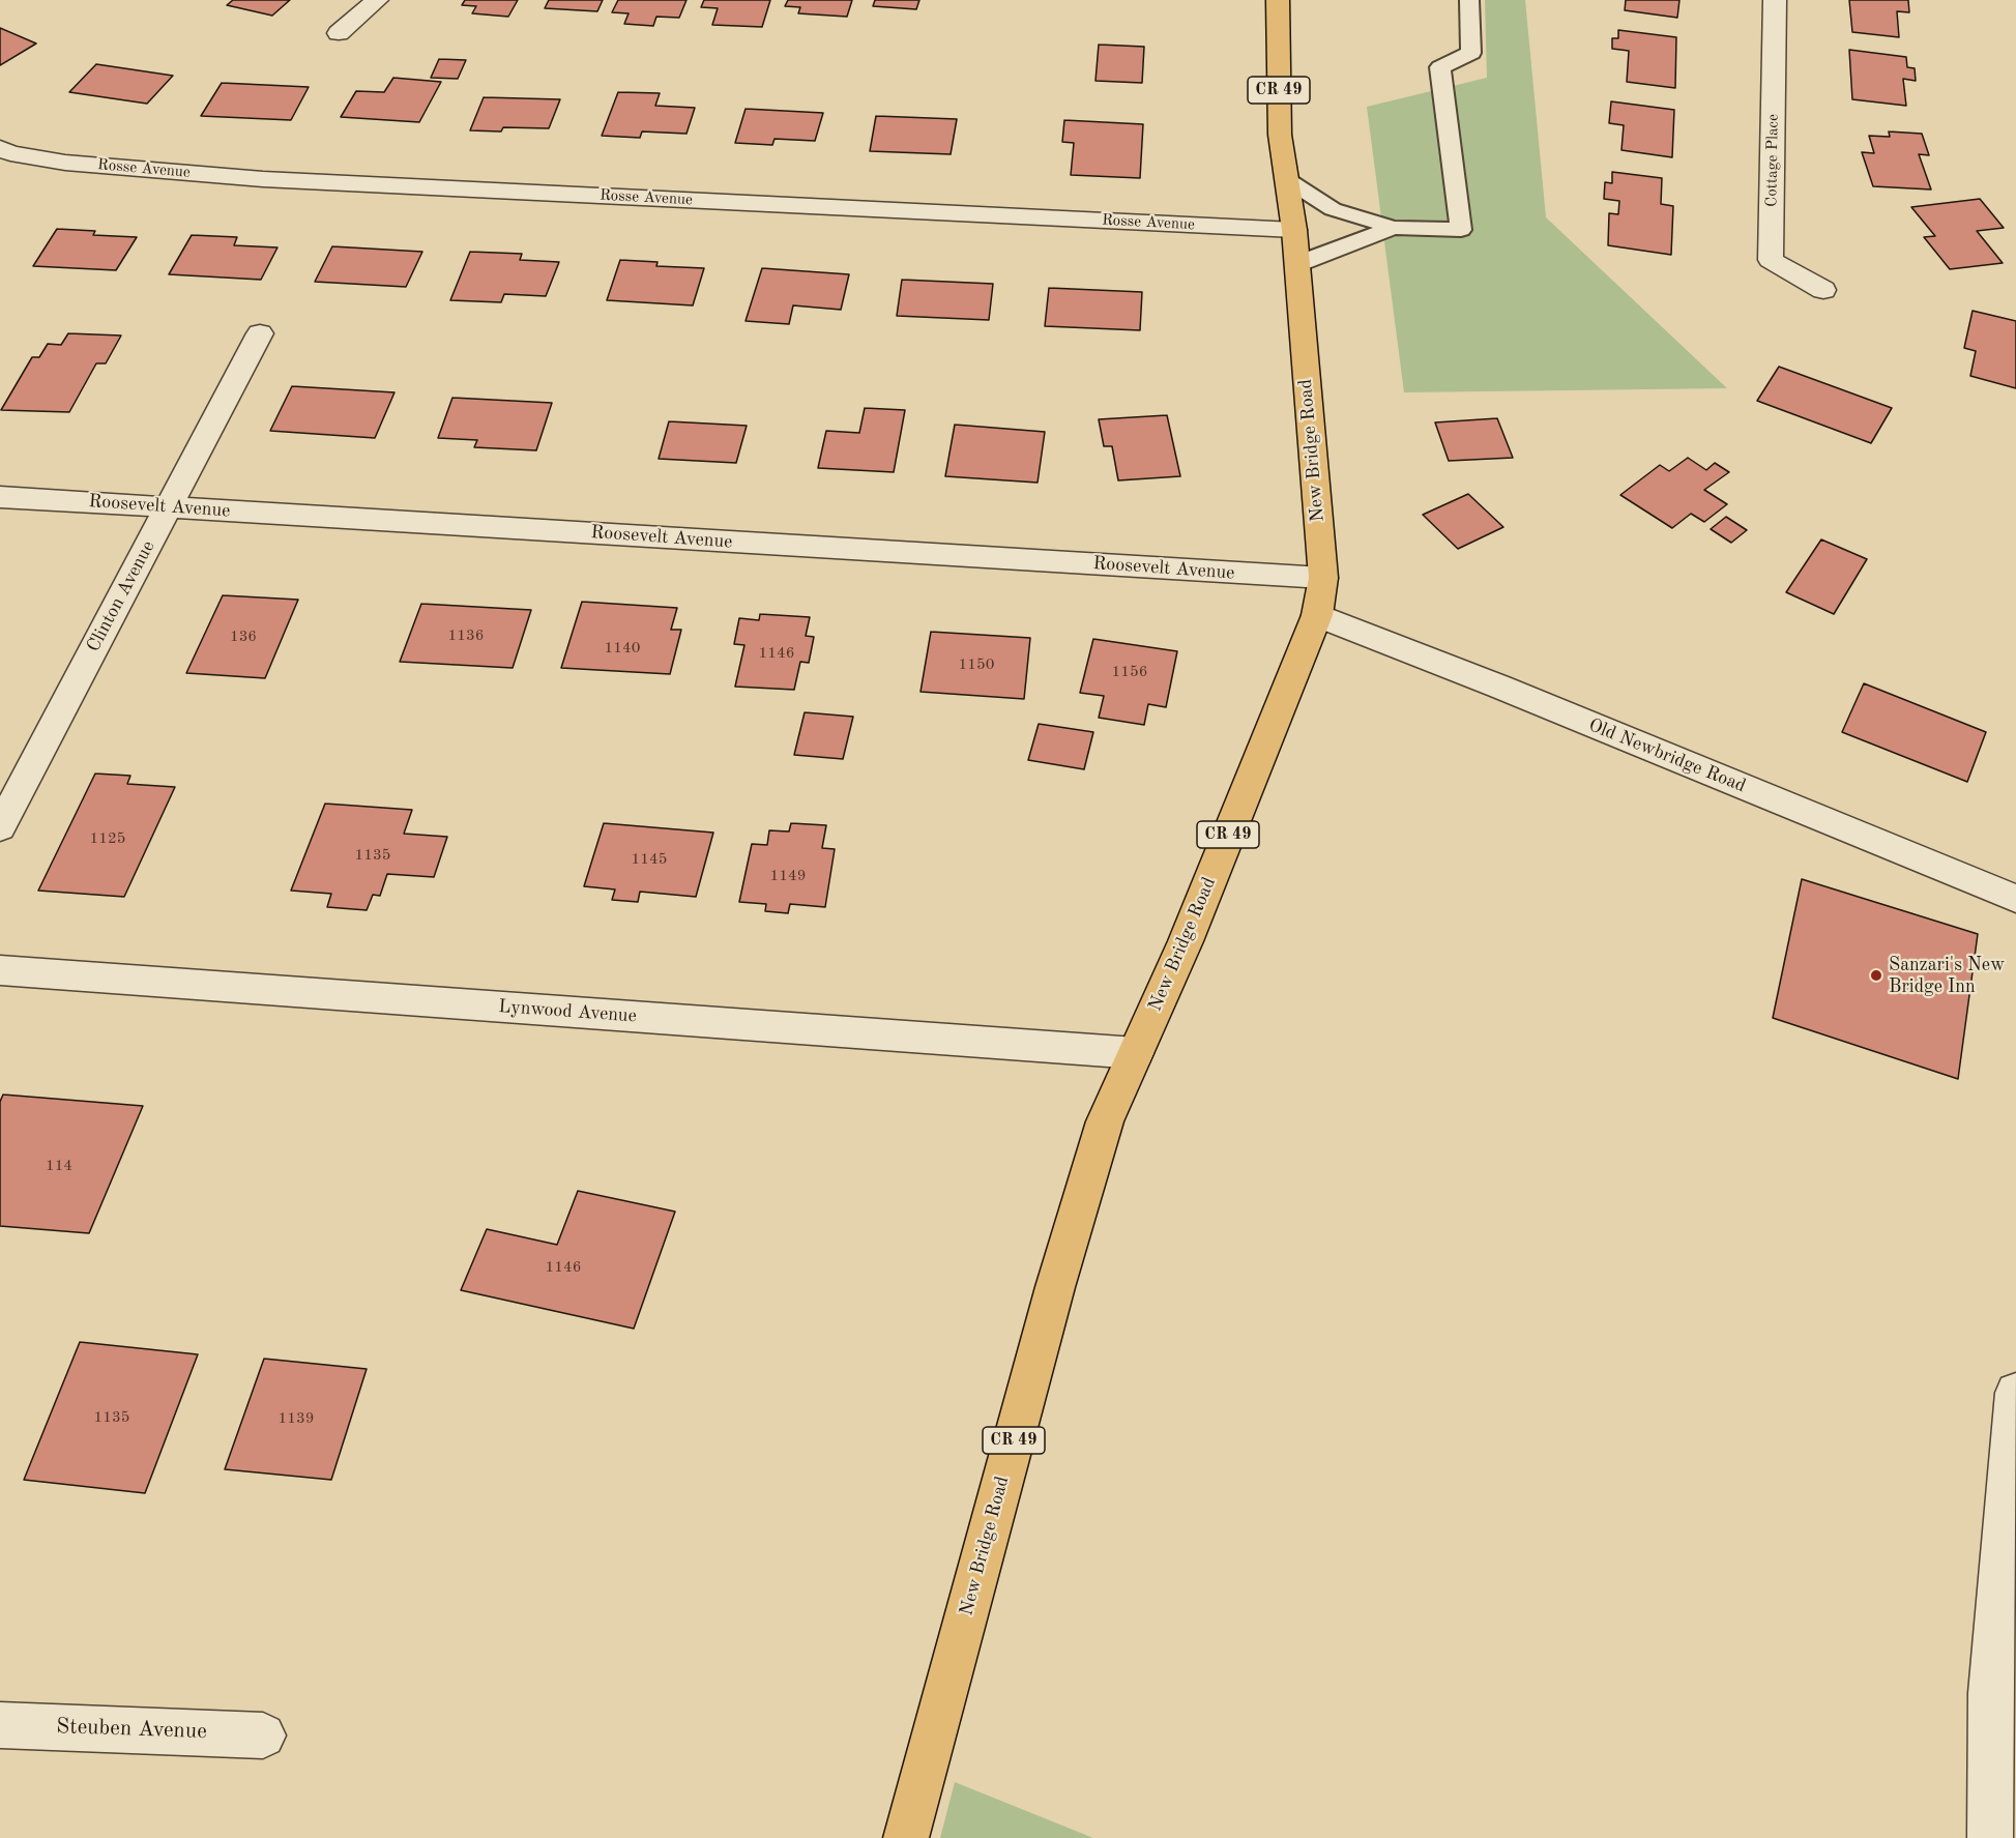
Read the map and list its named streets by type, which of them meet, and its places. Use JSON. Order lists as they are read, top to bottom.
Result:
{
  "streets": {
    "main road": ["CR 49", "New Bridge Road"],
    "street": [
      "Cottage Place",
      "Rosse Avenue",
      "Roosevelt Avenue",
      "Clinton Avenue",
      "Old Newbridge Road",
      "Lynwood Avenue",
      "Steuben Avenue"
    ]
  },
  "crossings": [
    ["Rosse Avenue", "New Bridge Road"],
    ["New Bridge Road", "Roosevelt Avenue"],
    ["New Bridge Road", "Old Newbridge Road"],
    ["New Bridge Road", "Lynwood Avenue"],
    ["Roosevelt Avenue", "Clinton Avenue"]
  ],
  "places": ["Sanzari's New Bridge Inn"],
  "house_numbers": [
    "1136",
    "136",
    "1140",
    "1146",
    "1150",
    "1156",
    "1125",
    "1135",
    "1145",
    "1149",
    "114",
    "1146",
    "1135",
    "1139"
  ]
}
